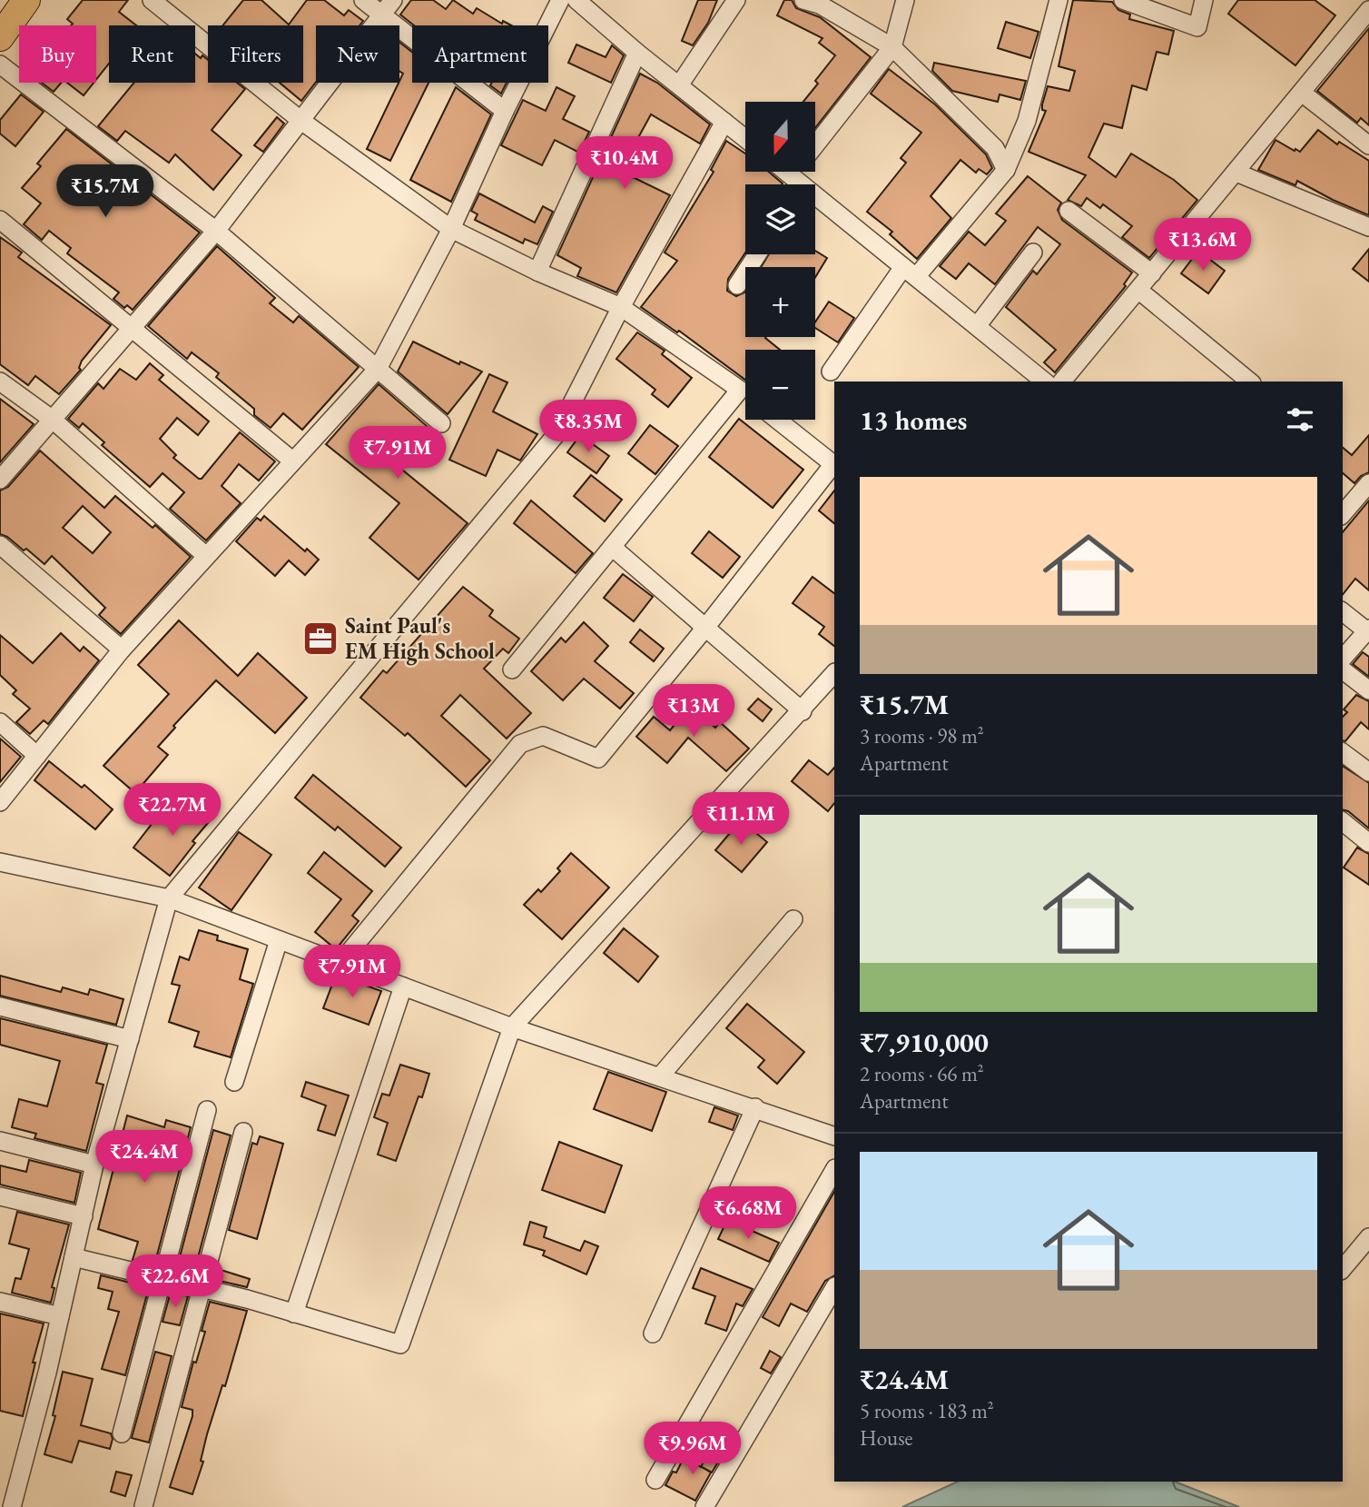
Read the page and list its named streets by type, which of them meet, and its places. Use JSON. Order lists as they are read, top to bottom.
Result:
{
  "places": {
    "office": ["Saint Paul's EM High School"]
  },
  "north": "bottom",
  "page": {
    "chip": [
      "Buy",
      "Rent",
      "Filters",
      "New",
      "Apartment"
    ],
    "map_buttons": ["+", "−"],
    "price": [
      "₹10.4M",
      "₹15.7M",
      "₹13.6M",
      "₹8.35M",
      "₹7.91M",
      "₹13M",
      "₹22.7M",
      "₹11.1M",
      "₹7.91M",
      "₹24.4M",
      "₹6.68M",
      "₹22.6M",
      "₹9.96M"
    ],
    "heading": "13 homes",
    "list": [
      {
        "name": "₹15.7M",
        "note": "3 rooms · 98 m² · Apartment"
      },
      {
        "name": "₹7,910,000",
        "note": "2 rooms · 66 m² · Apartment"
      },
      {
        "name": "₹24.4M",
        "note": "5 rooms · 183 m² · House"
      }
    ]
  }
}
